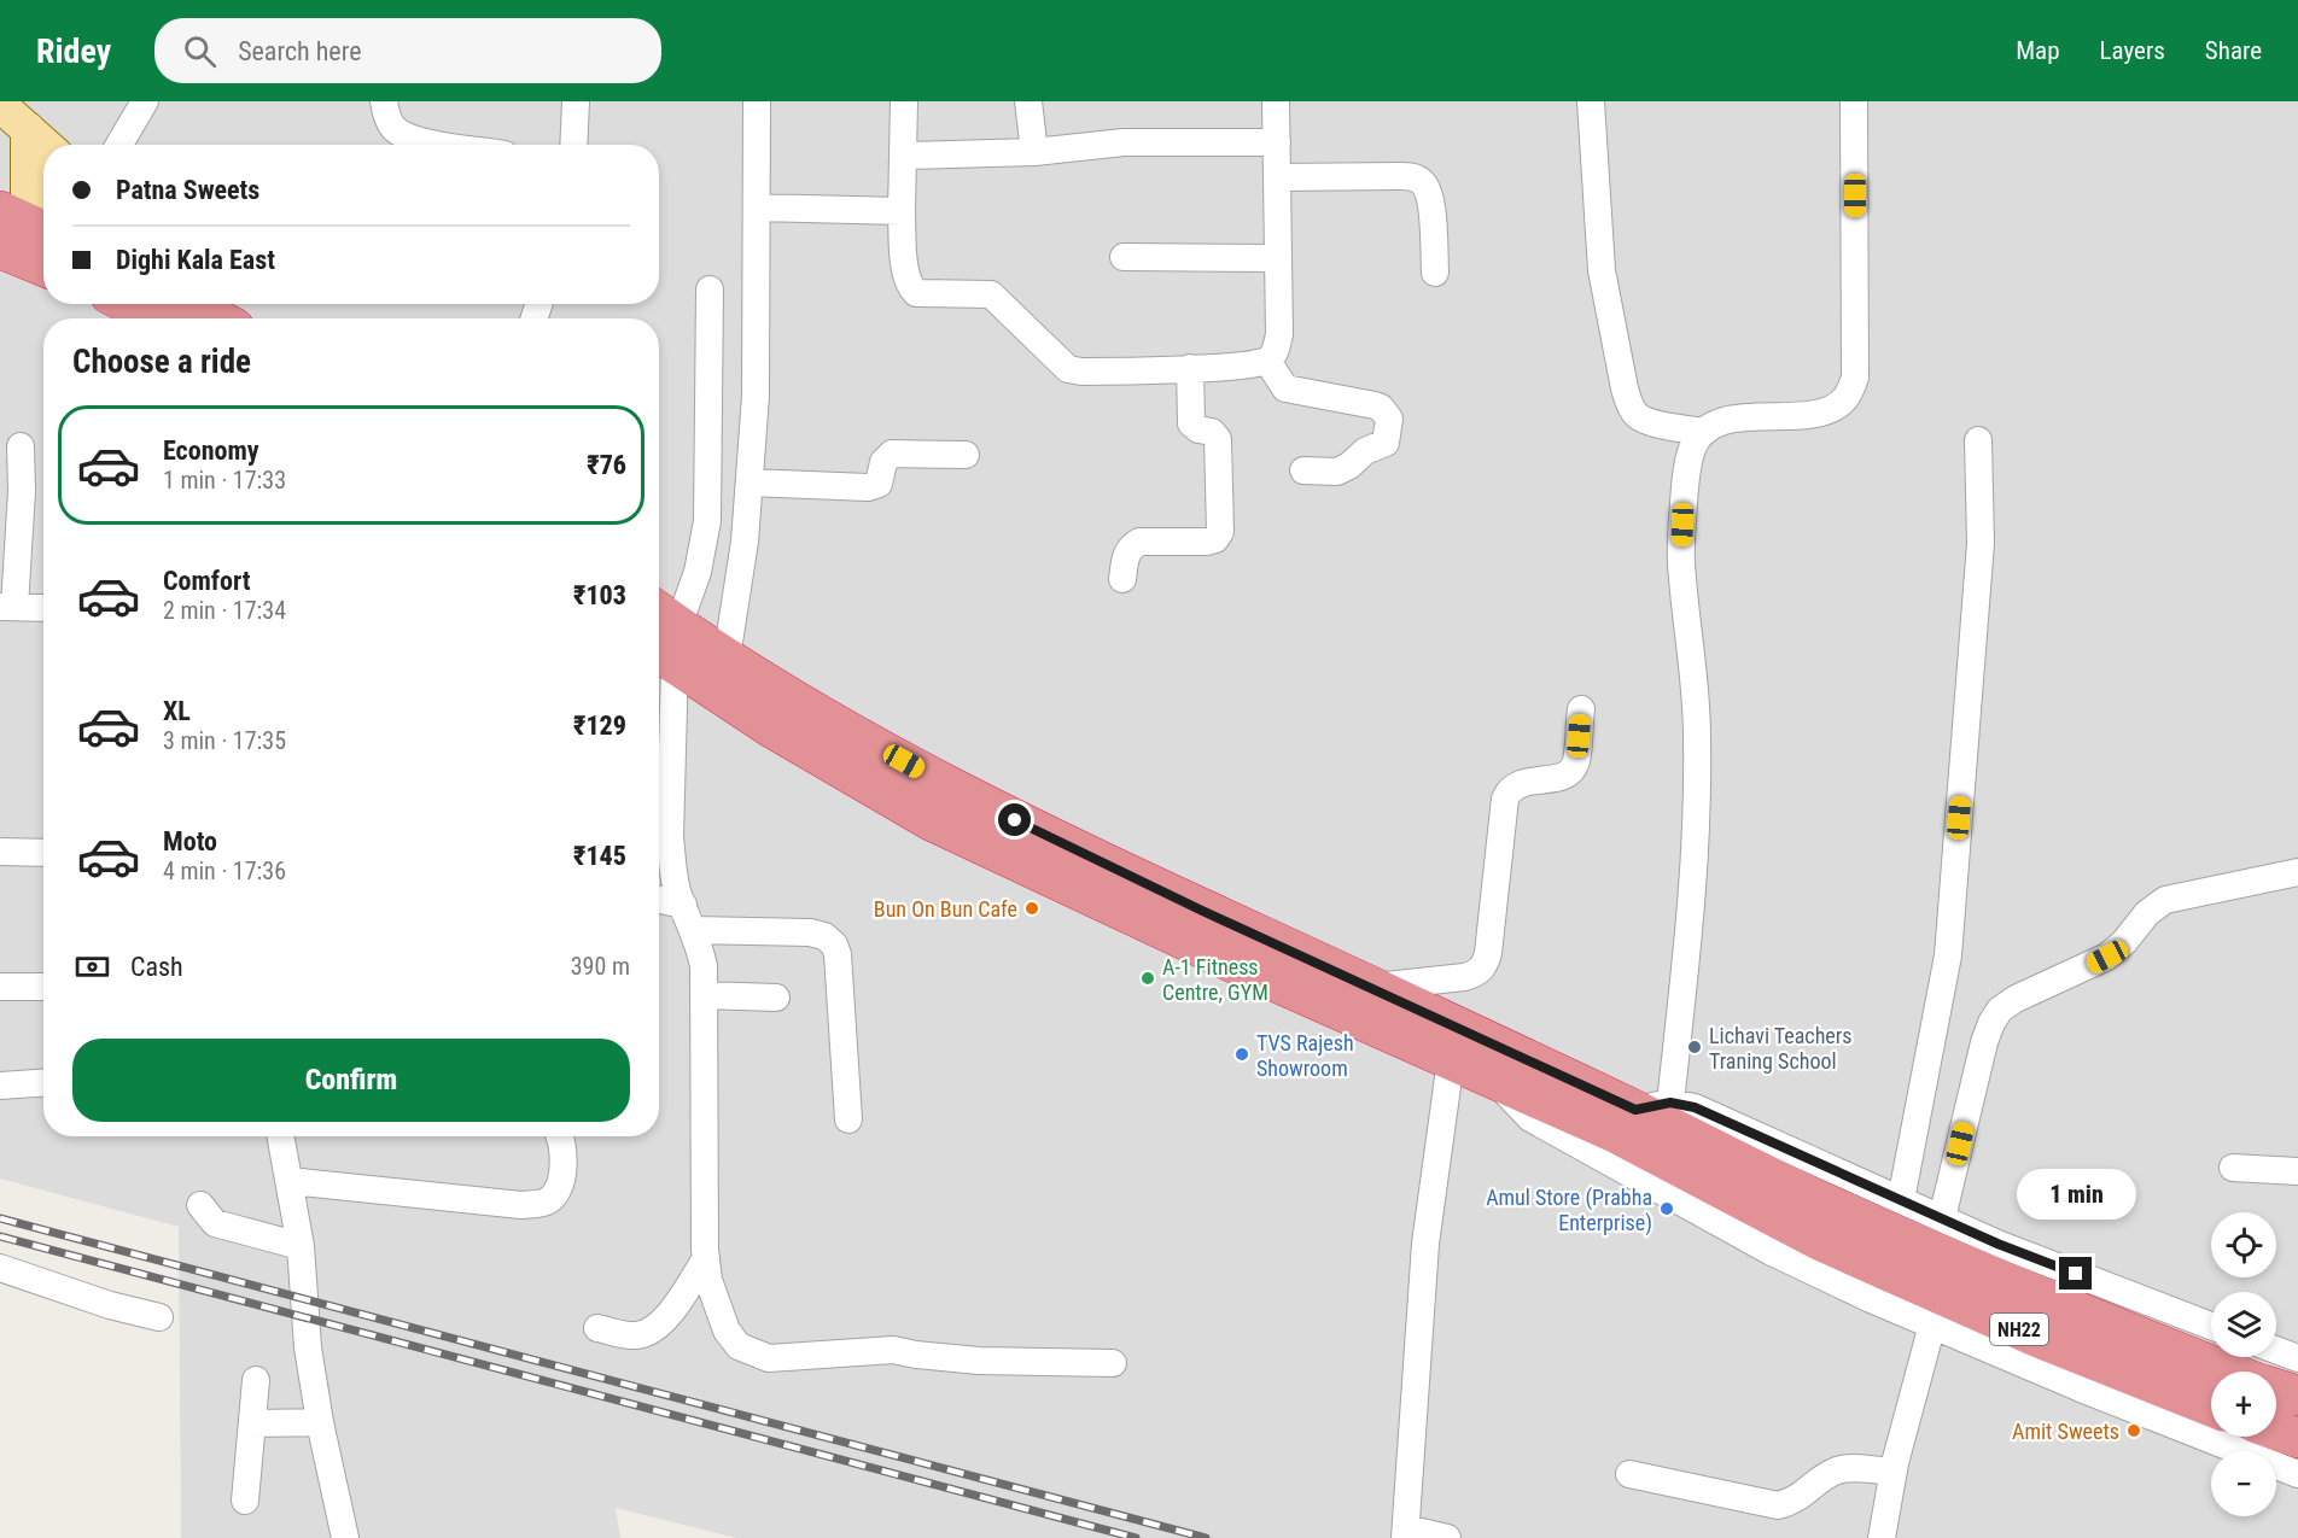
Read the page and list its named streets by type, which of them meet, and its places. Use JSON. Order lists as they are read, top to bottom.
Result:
{
  "streets": {
    "highway": ["NH22"]
  },
  "places": [
    "Bun On Bun Cafe",
    "A-1 Fitness Centre, GYM",
    "Lichavi Teachers Traning School",
    "TVS Rajesh Showroom",
    "Amul Store (Prabha Enterprise)",
    "Amit Sweets"
  ],
  "page": {
    "header": "Ridey",
    "search": "Search here",
    "nav": ["Map", "Layers", "Share"],
    "banner": ["Patna Sweets", "Dighi Kala East"],
    "heading": "Choose a ride",
    "list": [
      {
        "name": "Economy",
        "note": "1 min · 17:33",
        "value": "₹76"
      },
      {
        "name": "Comfort",
        "note": "2 min · 17:34",
        "value": "₹103"
      },
      {
        "name": "XL",
        "note": "3 min · 17:35",
        "value": "₹129"
      },
      {
        "name": "Moto",
        "note": "4 min · 17:36",
        "value": "₹145"
      }
    ],
    "pay": ["Cash", "390 m"],
    "buttons": "Confirm",
    "bubble": "1 min",
    "map_buttons": ["+", "−"]
  }
}
